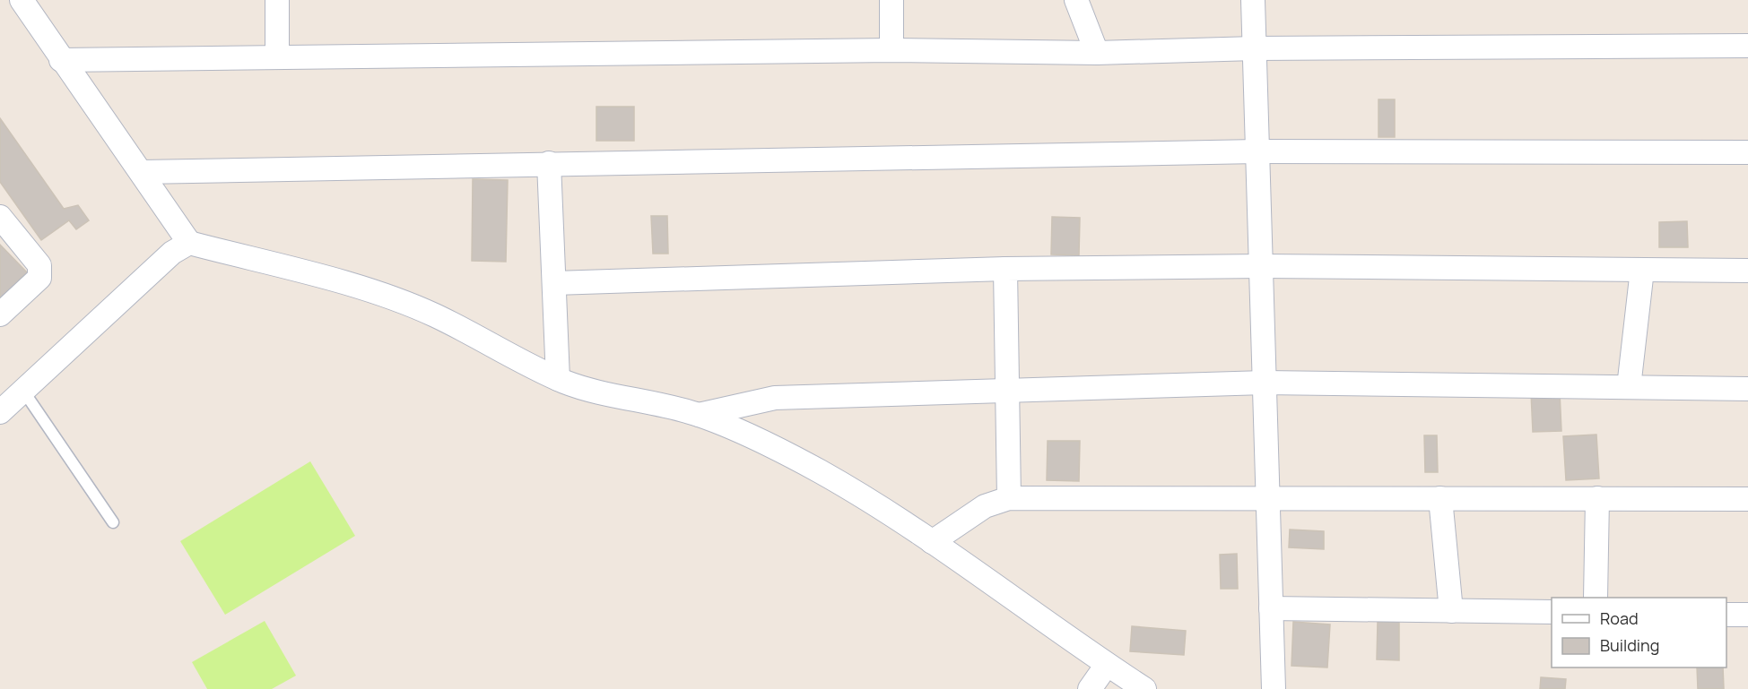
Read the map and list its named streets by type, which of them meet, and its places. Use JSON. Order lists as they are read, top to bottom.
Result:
{
  "legend": ["Road", "Building"]
}
